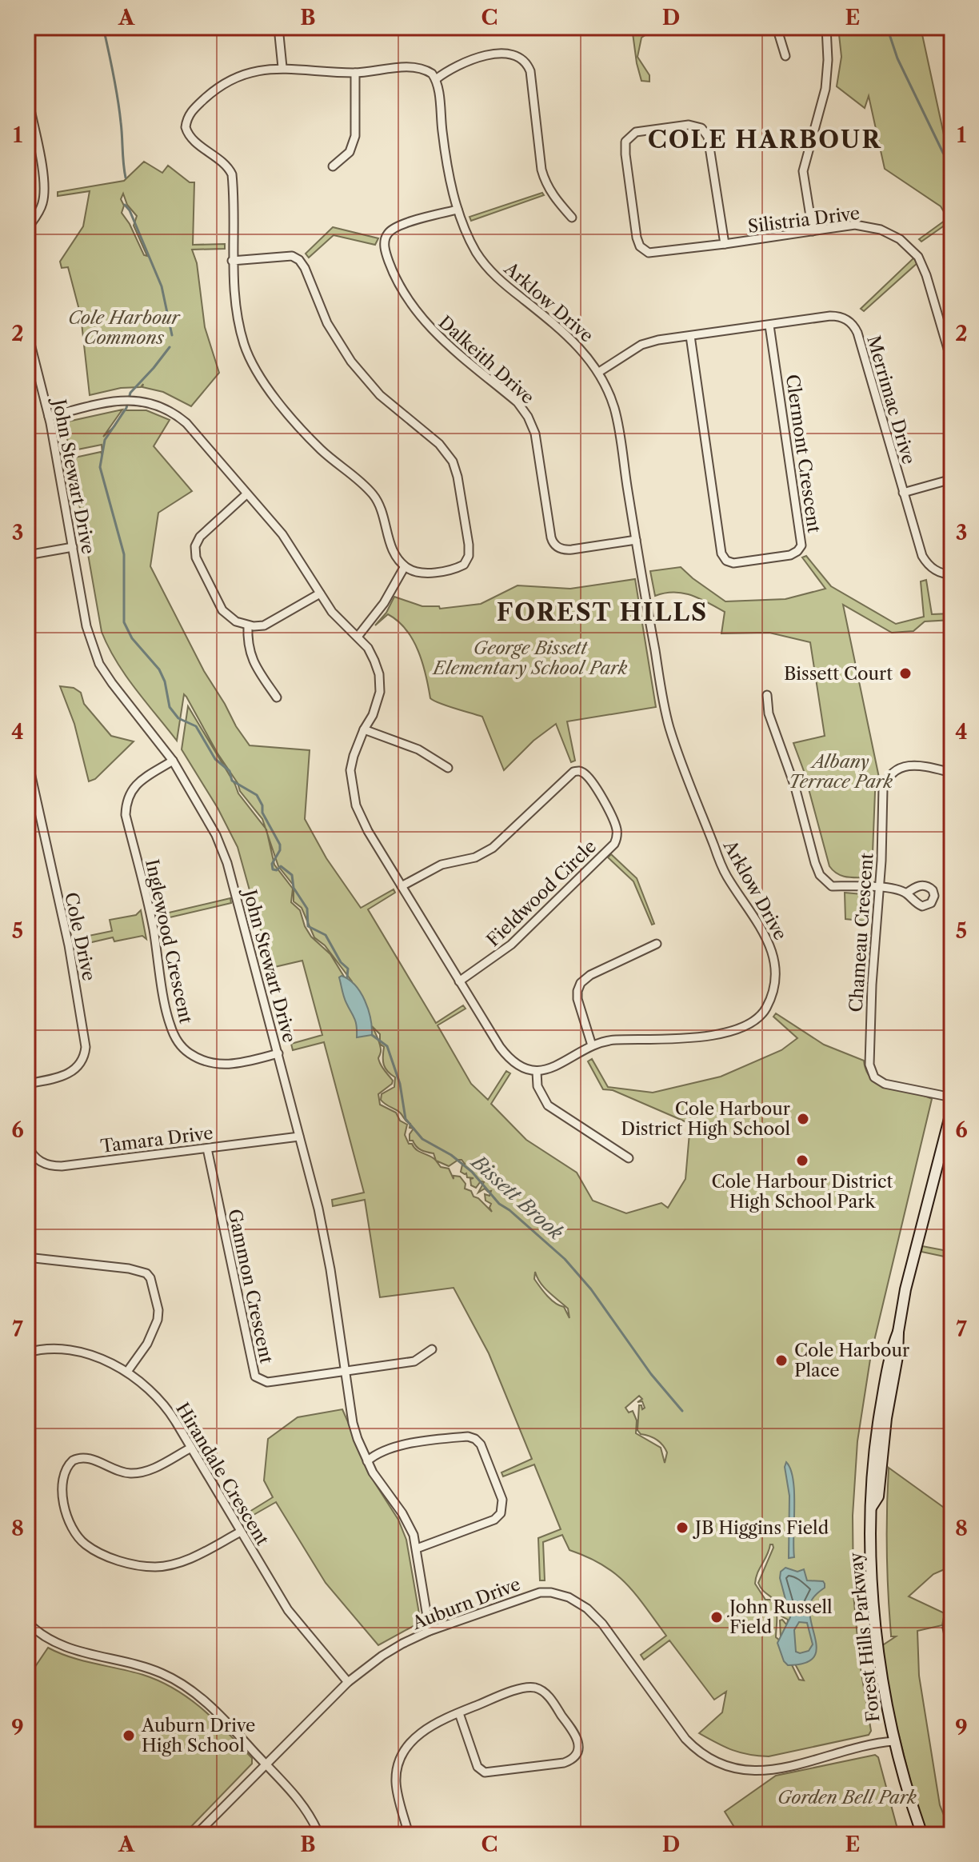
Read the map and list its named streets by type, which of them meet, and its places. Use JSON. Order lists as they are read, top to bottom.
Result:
{
  "streets": {
    "main road": ["Forest Hills Parkway"],
    "street": [
      "Silistria Drive",
      "Arklow Drive",
      "Dalkeith Drive",
      "Merrimac Drive",
      "Clermont Crescent",
      "John Stewart Drive",
      "Fieldwood Circle",
      "Chameau Crescent",
      "Cole Drive",
      "Inglewood Crescent",
      "Tamara Drive",
      "Gammon Crescent",
      "Hirandale Crescent",
      "Auburn Drive"
    ]
  },
  "crossings": [
    ["Arklow Drive", "Dalkeith Drive"],
    ["Arklow Drive", "Merrimac Drive"],
    ["Merrimac Drive", "Clermont Crescent"],
    ["John Stewart Drive", "Inglewood Crescent"],
    ["John Stewart Drive", "Tamara Drive"],
    ["John Stewart Drive", "Gammon Crescent"],
    ["John Stewart Drive", "Auburn Drive"],
    ["Tamara Drive", "Gammon Crescent"],
    ["Hirandale Crescent", "Auburn Drive"],
    ["Auburn Drive", "Forest Hills Parkway"]
  ],
  "districts": ["COLE HARBOUR", "FOREST HILLS"],
  "water": ["Bissett Brook"],
  "parks": [
    "Cole Harbour Commons",
    "George Bissett Elementary School Park",
    "Albany Terrace Park",
    "Gorden Bell Park"
  ],
  "places": [
    "Bissett Court",
    "Cole Harbour District High School",
    "Cole Harbour District High School Park",
    "Cole Harbour Place",
    "JB Higgins Field",
    "John Russell Field",
    "Auburn Drive High School"
  ],
  "grid": {
    "columns": [
      "A",
      "B",
      "C",
      "D",
      "E"
    ],
    "rows": [
      "1",
      "2",
      "3",
      "4",
      "5",
      "6",
      "7",
      "8",
      "9"
    ]
  }
}
